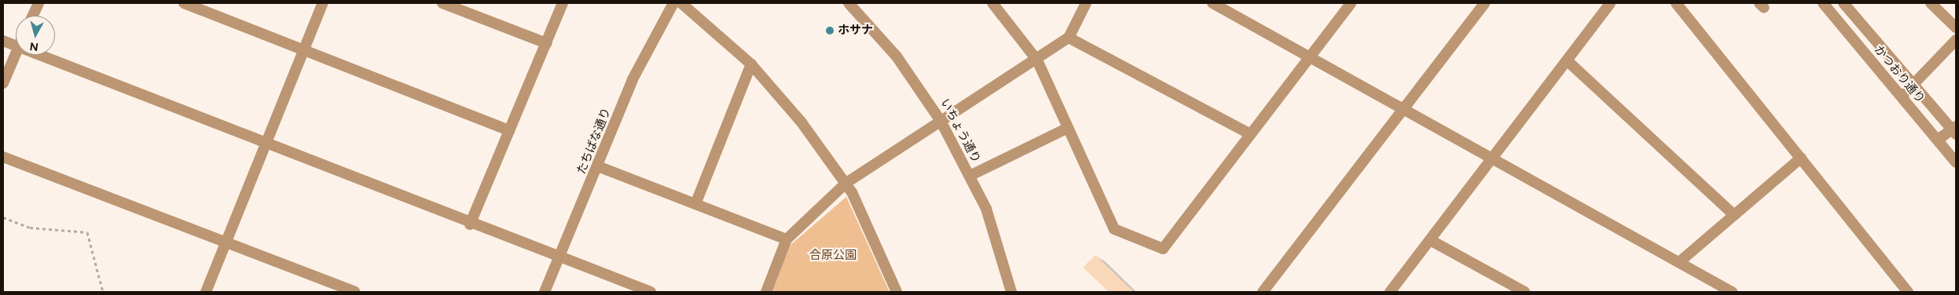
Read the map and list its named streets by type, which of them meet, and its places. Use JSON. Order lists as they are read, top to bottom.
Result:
{
  "streets": {
    "street": ["かつおり通り", "いちょう通り", "たちばな通り"]
  },
  "parks": ["合原公園"],
  "places": ["ホサナ"],
  "north": "bottom"
}
